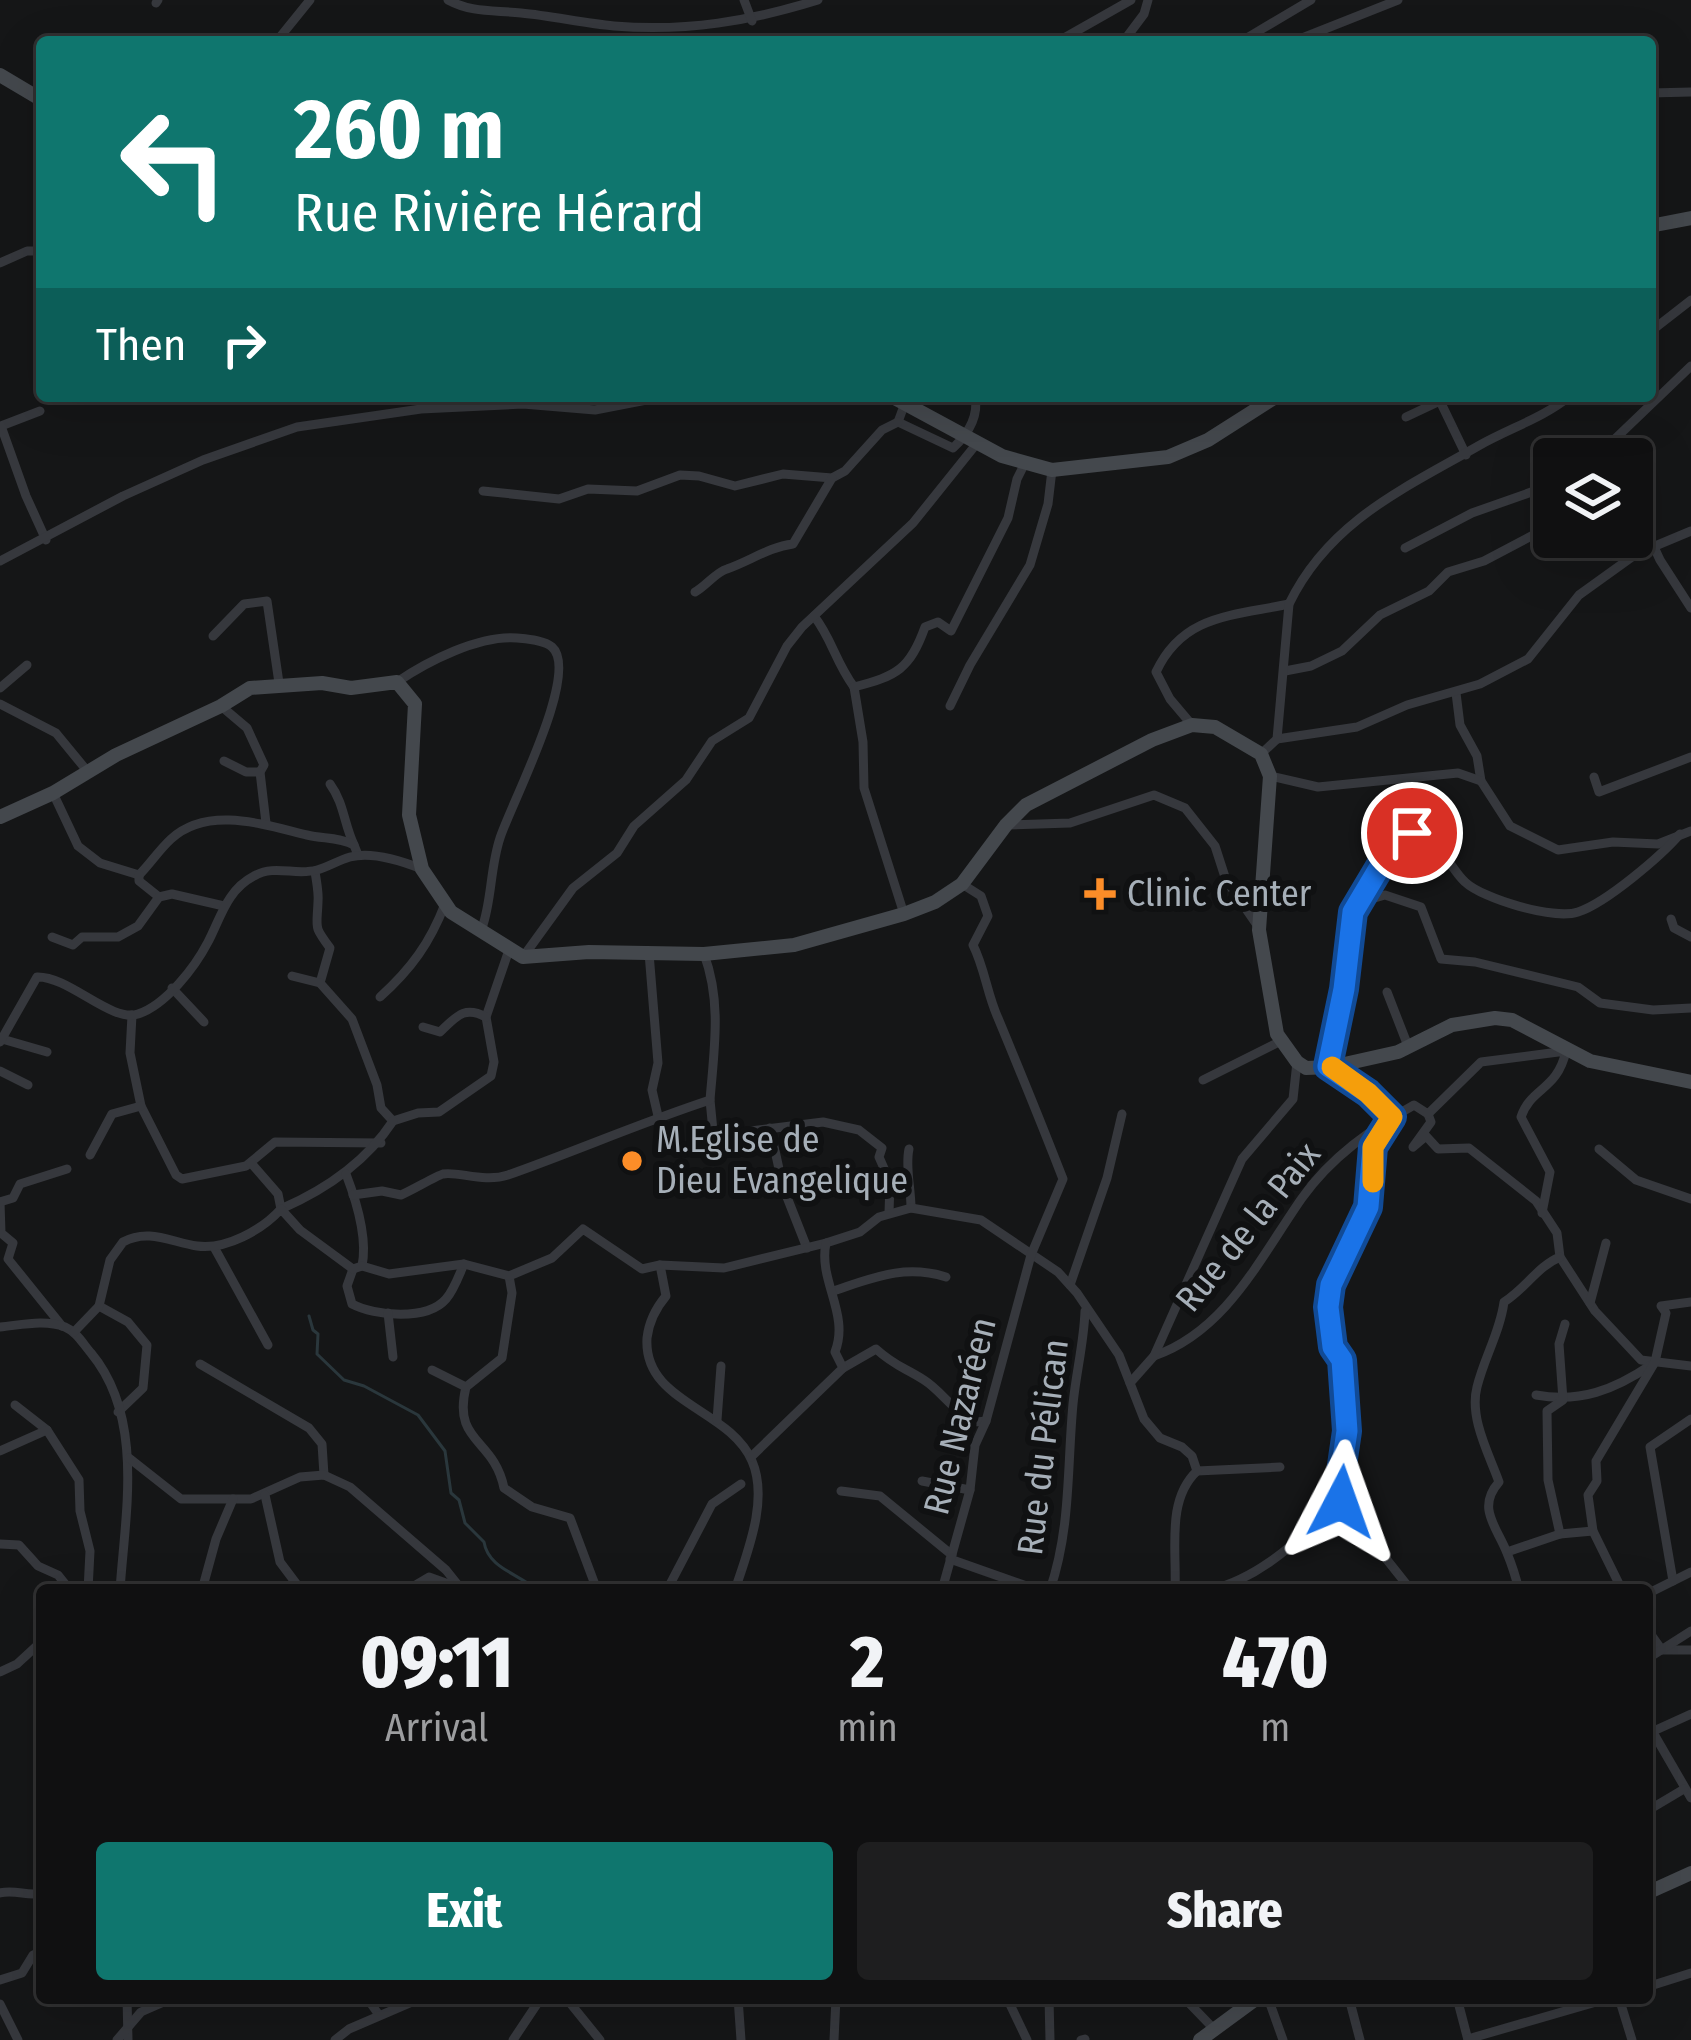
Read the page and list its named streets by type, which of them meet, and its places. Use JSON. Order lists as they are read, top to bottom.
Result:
{
  "streets": {
    "street": ["Rue de la Paix", "Rue Nazaréen", "Rue du Pélican"]
  },
  "places": {
    "health": ["Clinic Center"],
    "other": ["M.Eglise de Dieu Evangelique"]
  },
  "page": {
    "turn": ["260 m", "Rue Rivière Hérard"],
    "then": "Then",
    "eta": [
      "09:11",
      "Arrival",
      "2",
      "min",
      "470",
      "m"
    ],
    "buttons": ["Exit", "Share"]
  }
}
